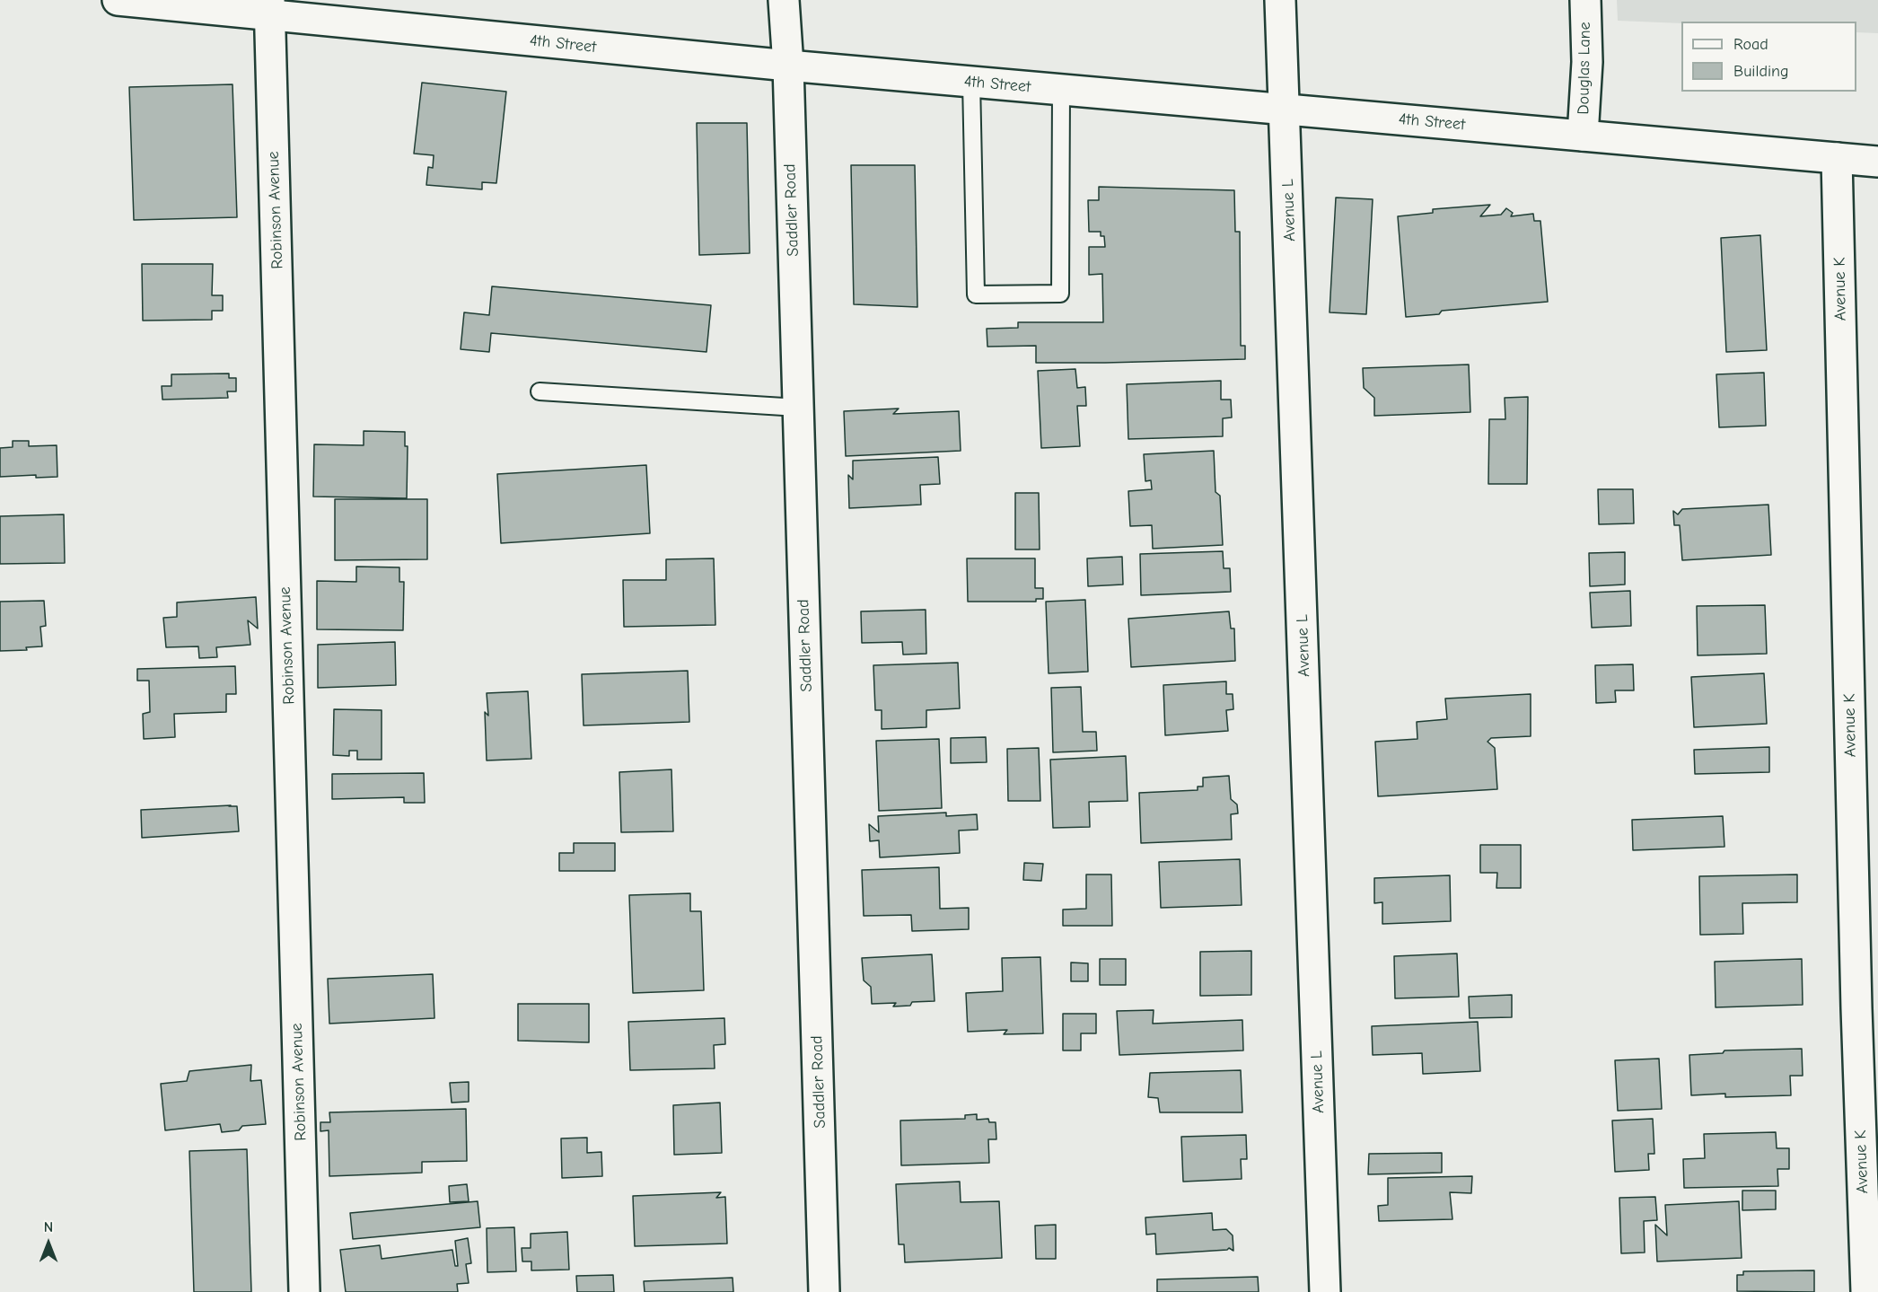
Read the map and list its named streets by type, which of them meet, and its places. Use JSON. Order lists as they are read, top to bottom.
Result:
{
  "streets": {
    "street": [
      "4th Street",
      "Douglas Lane",
      "Robinson Avenue",
      "Saddler Road",
      "Avenue L",
      "Avenue K"
    ]
  },
  "crossings": [
    ["4th Street", "Douglas Lane"],
    ["4th Street", "Robinson Avenue"],
    ["4th Street", "Saddler Road"],
    ["4th Street", "Avenue L"],
    ["4th Street", "Avenue K"]
  ],
  "legend": ["Road", "Building"],
  "north": "top"
}
